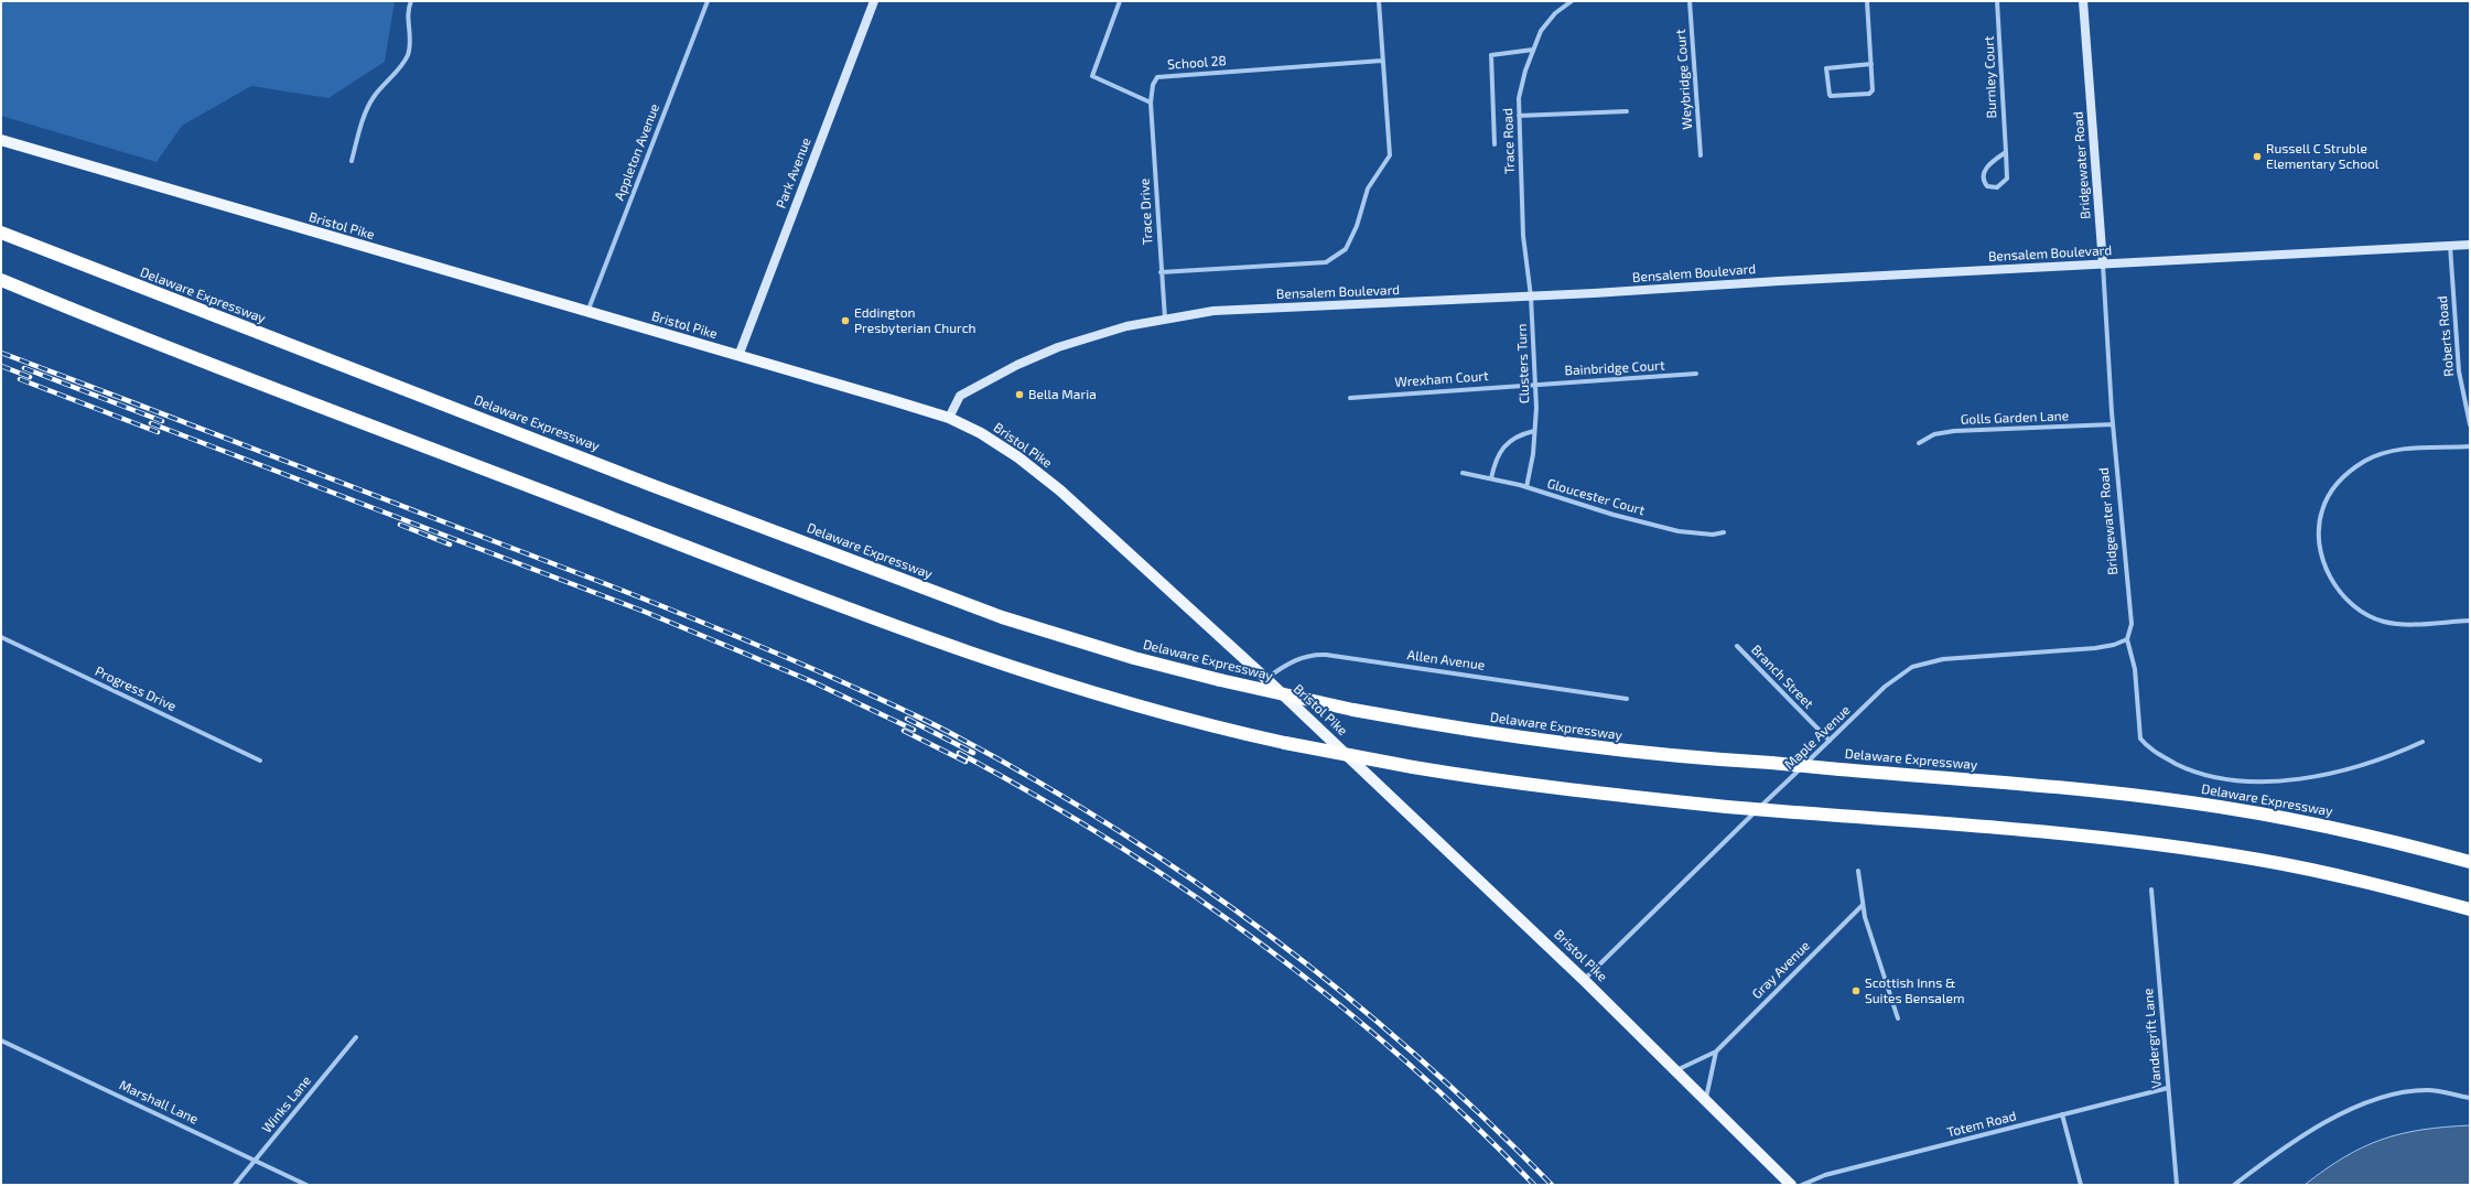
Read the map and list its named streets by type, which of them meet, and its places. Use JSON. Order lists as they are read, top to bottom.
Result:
{
  "streets": {
    "highway": ["Delaware Expressway"],
    "main road": [
      "Bridgewater Road",
      "Park Avenue",
      "Bristol Pike",
      "Bensalem Boulevard"
    ],
    "street": [
      "School 28",
      "Burnley Court",
      "Weybridge Court",
      "Trace Road",
      "Appleton Avenue",
      "Trace Drive",
      "Roberts Road",
      "Clusters Turn",
      "Bainbridge Court",
      "Wrexham Court",
      "Golls Garden Lane",
      "Gloucester Court",
      "Allen Avenue",
      "Branch Street",
      "Progress Drive",
      "Maple Avenue",
      "Gray Avenue",
      "Vandergrift Lane",
      "Marshall Lane",
      "Winks Lane",
      "Totem Road"
    ]
  },
  "crossings": [
    ["School 28", "Trace Drive"],
    ["Trace Road", "Bensalem Boulevard"],
    ["Trace Road", "Clusters Turn"],
    ["Appleton Avenue", "Bristol Pike"],
    ["Bridgewater Road", "Bensalem Boulevard"],
    ["Bridgewater Road", "Golls Garden Lane"],
    ["Bridgewater Road", "Maple Avenue"],
    ["Park Avenue", "Bristol Pike"],
    ["Trace Drive", "Bensalem Boulevard"],
    ["Bristol Pike", "Bensalem Boulevard"],
    ["Bristol Pike", "Allen Avenue"],
    ["Bristol Pike", "Maple Avenue"],
    ["Bristol Pike", "Gray Avenue"],
    ["Bensalem Boulevard", "Roberts Road"],
    ["Bensalem Boulevard", "Clusters Turn"],
    ["Clusters Turn", "Bainbridge Court"],
    ["Clusters Turn", "Wrexham Court"],
    ["Clusters Turn", "Gloucester Court"],
    ["Bainbridge Court", "Wrexham Court"],
    ["Branch Street", "Maple Avenue"],
    ["Vandergrift Lane", "Totem Road"],
    ["Marshall Lane", "Winks Lane"]
  ],
  "places": [
    "Russell C Struble Elementary School",
    "Eddington Presbyterian Church",
    "Bella Maria",
    "Scottish Inns & Suites Bensalem"
  ]
}
